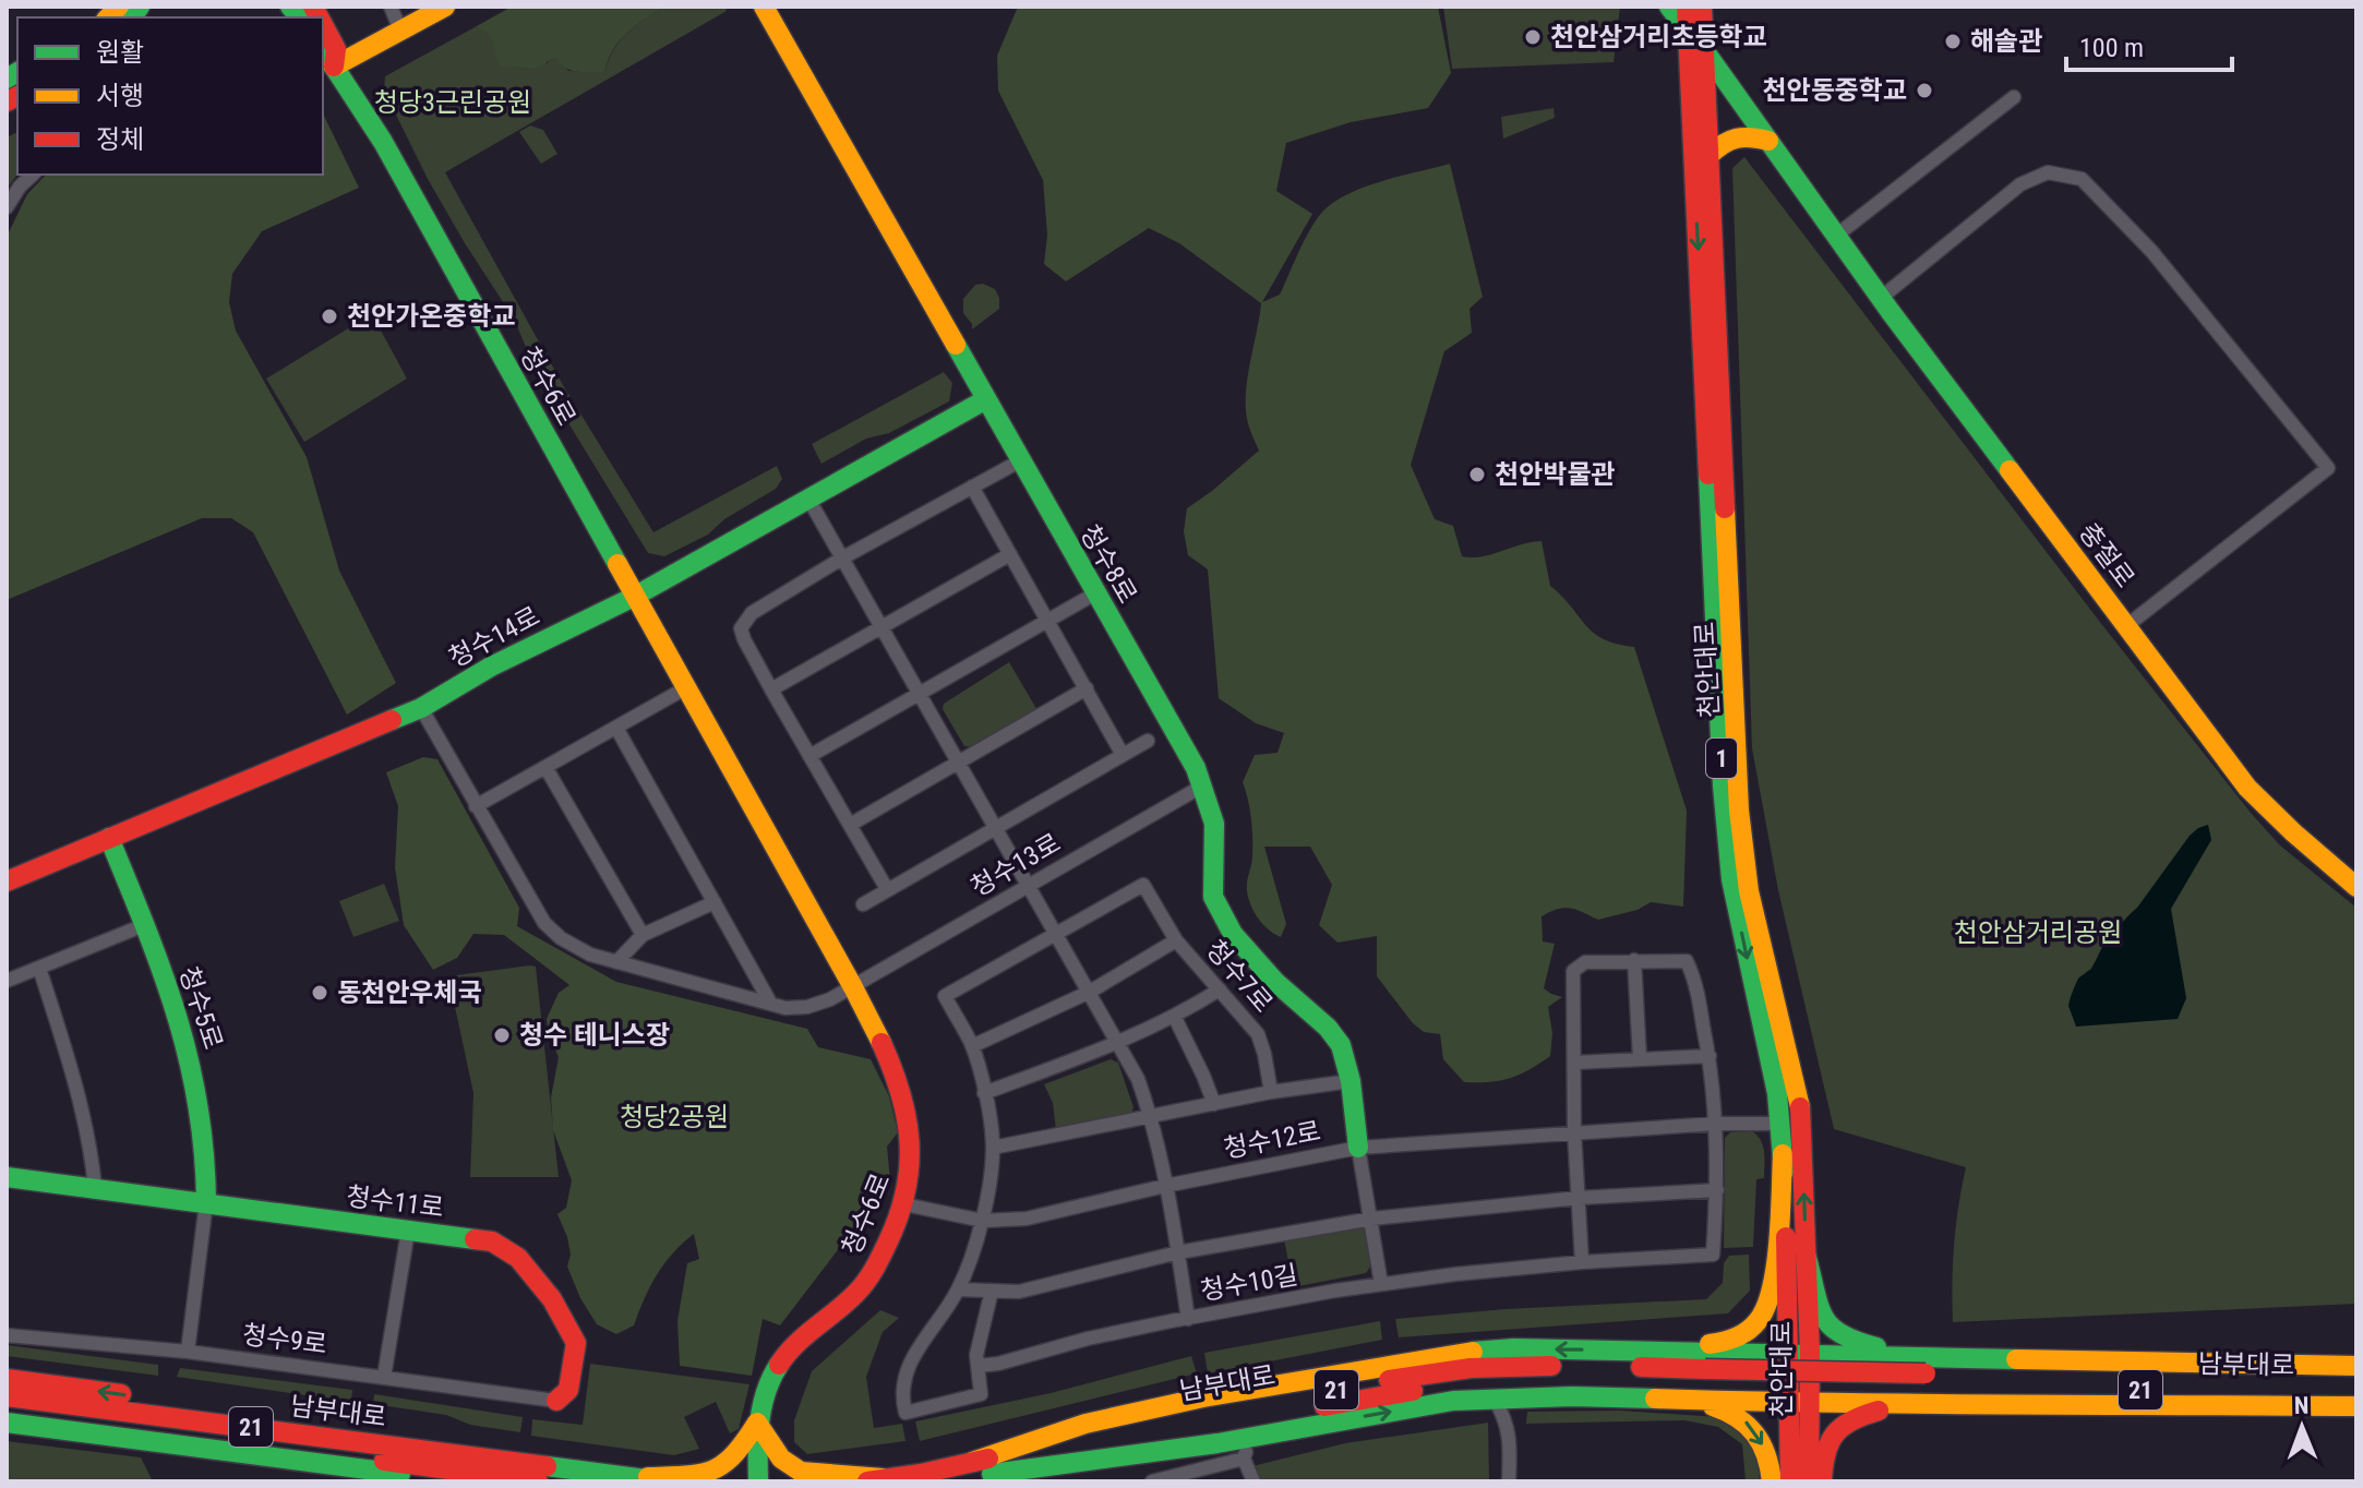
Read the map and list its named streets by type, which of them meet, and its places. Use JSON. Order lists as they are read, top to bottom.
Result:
{
  "streets": {
    "main road": [
      "청수6로",
      "충절로",
      "청수8로",
      "청수14로",
      "천안대로",
      "1",
      "청수5로",
      "청수11로",
      "남부대로",
      "21"
    ],
    "street": [
      "청수13로",
      "청수7로",
      "청수12로",
      "청수10길",
      "청수9로"
    ]
  },
  "crossings": [
    ["청수6로", "청수14로"],
    ["청수6로", "청수13로"],
    ["청수6로", "청수12로"],
    ["충절로", "천안대로"],
    ["청수8로", "청수14로"],
    ["청수8로", "청수13로"],
    ["청수8로", "청수12로"],
    ["청수14로", "청수5로"],
    ["천안대로", "청수12로"],
    ["청수5로", "청수11로"],
    ["청수12로", "청수10길"],
    ["청수11로", "청수9로"],
    ["남부대로", "21"]
  ],
  "parks": ["청당3근린공원", "천안삼거리공원", "청당2공원"],
  "places": [
    "천안삼거리초등학교",
    "해솔관",
    "천안동중학교",
    "천안가온중학교",
    "천안박물관",
    "동천안우체국",
    "청수 테니스장"
  ],
  "legend": ["원활", "서행", "정체"],
  "scale_bar": "100 m",
  "north": "top"
}
